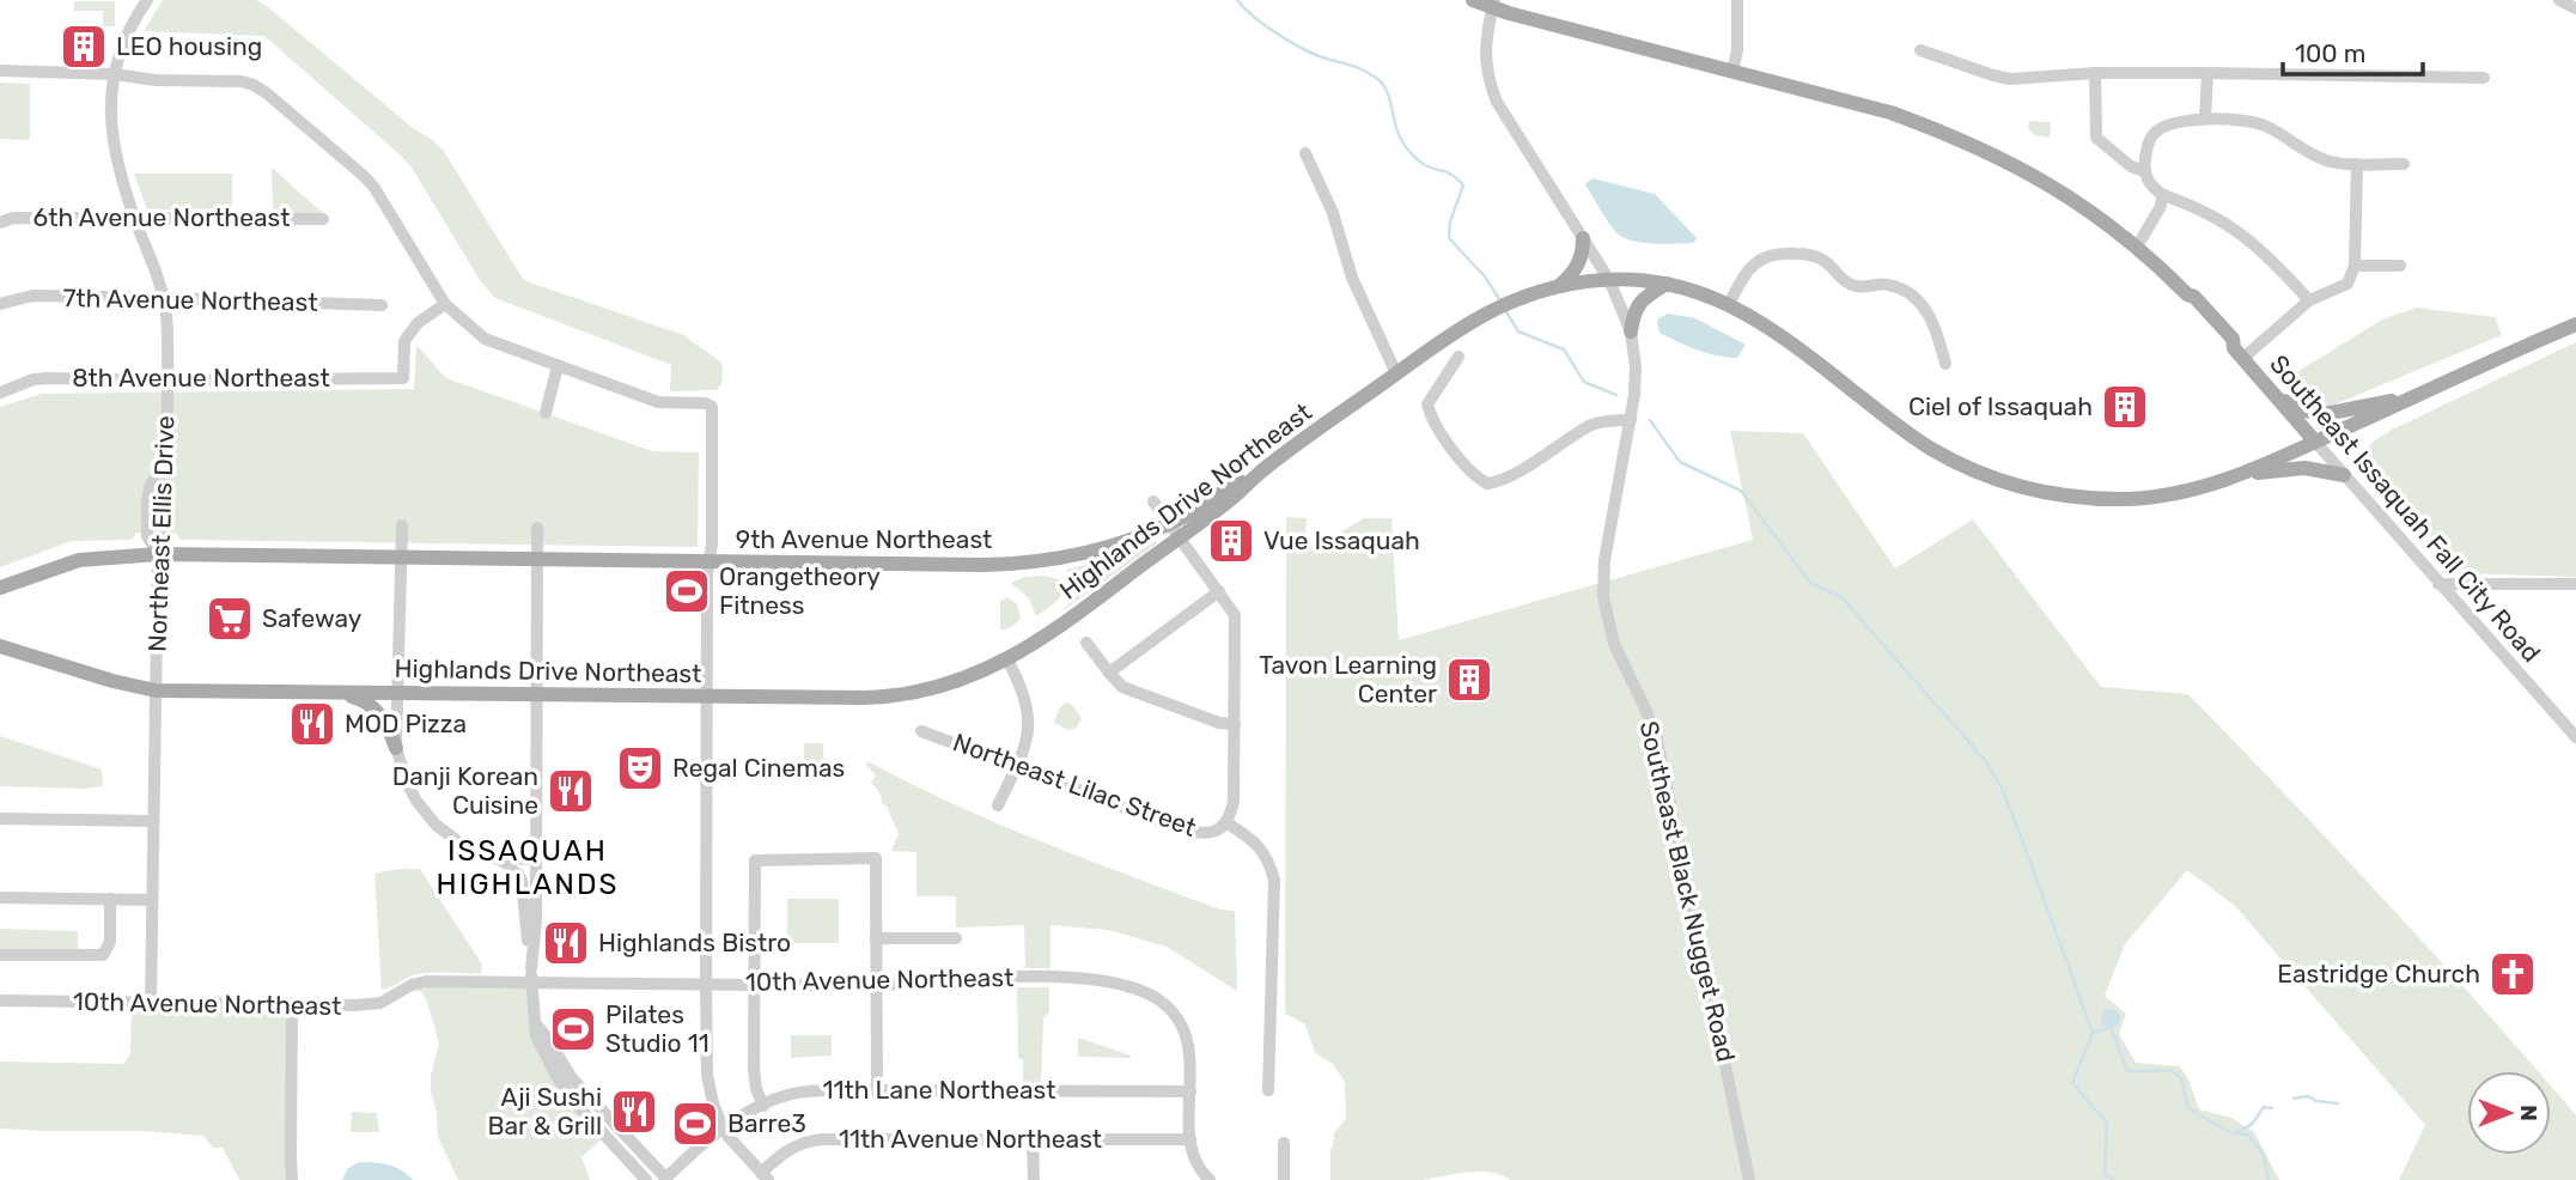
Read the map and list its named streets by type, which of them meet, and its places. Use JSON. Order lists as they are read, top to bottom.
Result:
{
  "streets": {
    "main road": ["Highlands Drive Northeast", "Southeast Issaquah Fall City Road", "9th Avenue Northeast"],
    "street": [
      "6th Avenue Northeast",
      "7th Avenue Northeast",
      "8th Avenue Northeast",
      "Northeast Ellis Drive",
      "Northeast Lilac Street",
      "Southeast Black Nugget Road",
      "10th Avenue Northeast",
      "11th Lane Northeast",
      "11th Avenue Northeast"
    ]
  },
  "crossings": [
    ["6th Avenue Northeast", "Northeast Ellis Drive"],
    ["7th Avenue Northeast", "Northeast Ellis Drive"],
    ["8th Avenue Northeast", "Northeast Ellis Drive"],
    ["Highlands Drive Northeast", "Southeast Issaquah Fall City Road"],
    ["Highlands Drive Northeast", "Northeast Ellis Drive"],
    ["Highlands Drive Northeast", "9th Avenue Northeast"],
    ["Highlands Drive Northeast", "Northeast Lilac Street"],
    ["Highlands Drive Northeast", "Southeast Black Nugget Road"],
    ["Southeast Issaquah Fall City Road", "Southeast Black Nugget Road"],
    ["Northeast Ellis Drive", "10th Avenue Northeast"],
    ["9th Avenue Northeast", "Northeast Lilac Street"],
    ["10th Avenue Northeast", "11th Lane Northeast"],
    ["10th Avenue Northeast", "11th Avenue Northeast"]
  ],
  "districts": ["ISSAQUAH HIGHLANDS"],
  "places": {
    "building": [
      "LEO housing",
      "Ciel of Issaquah",
      "Vue Issaquah",
      "Tavon Learning Center"
    ],
    "sports": ["Orangetheory Fitness", "Pilates Studio 11", "Barre3"],
    "supermarket": ["Safeway"],
    "restaurant": [
      "MOD Pizza",
      "Danji Korean Cuisine",
      "Highlands Bistro",
      "Aji Sushi Bar & Grill"
    ],
    "theatre": ["Regal Cinemas"],
    "church": ["Eastridge Church"]
  },
  "scale_bar": "100 m",
  "north": "right"
}
